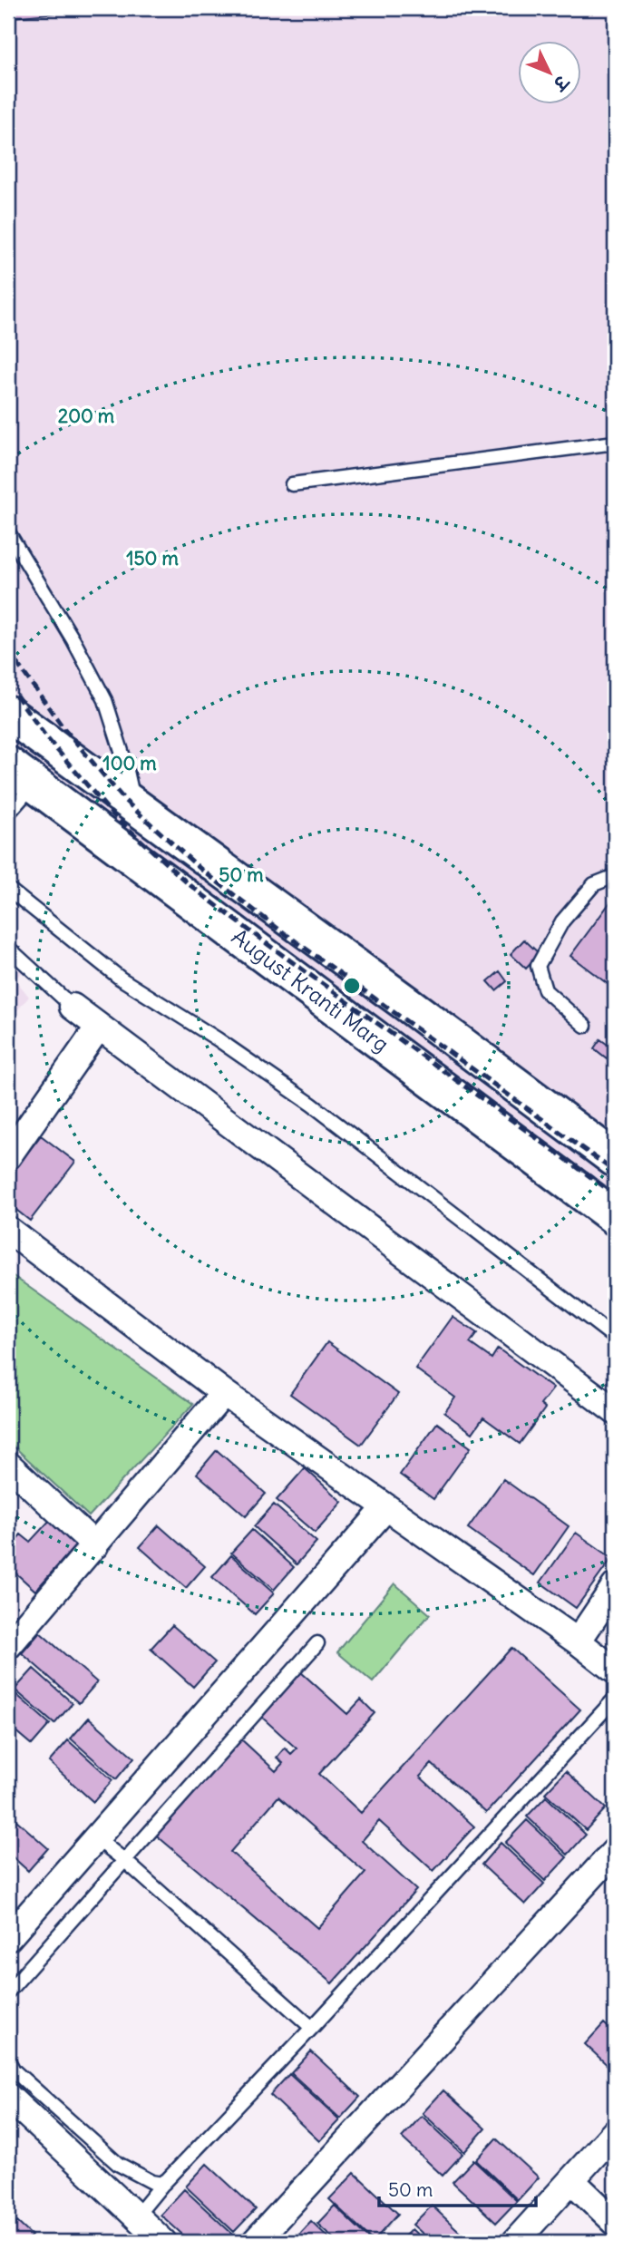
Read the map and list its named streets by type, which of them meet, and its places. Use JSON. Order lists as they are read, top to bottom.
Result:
{
  "streets": {
    "main road": ["August Kranti Marg"]
  },
  "scale_bar": "50 m",
  "north": "bottom right",
  "rings": [
    "200 m",
    "150 m",
    "100 m",
    "50 m"
  ]
}
